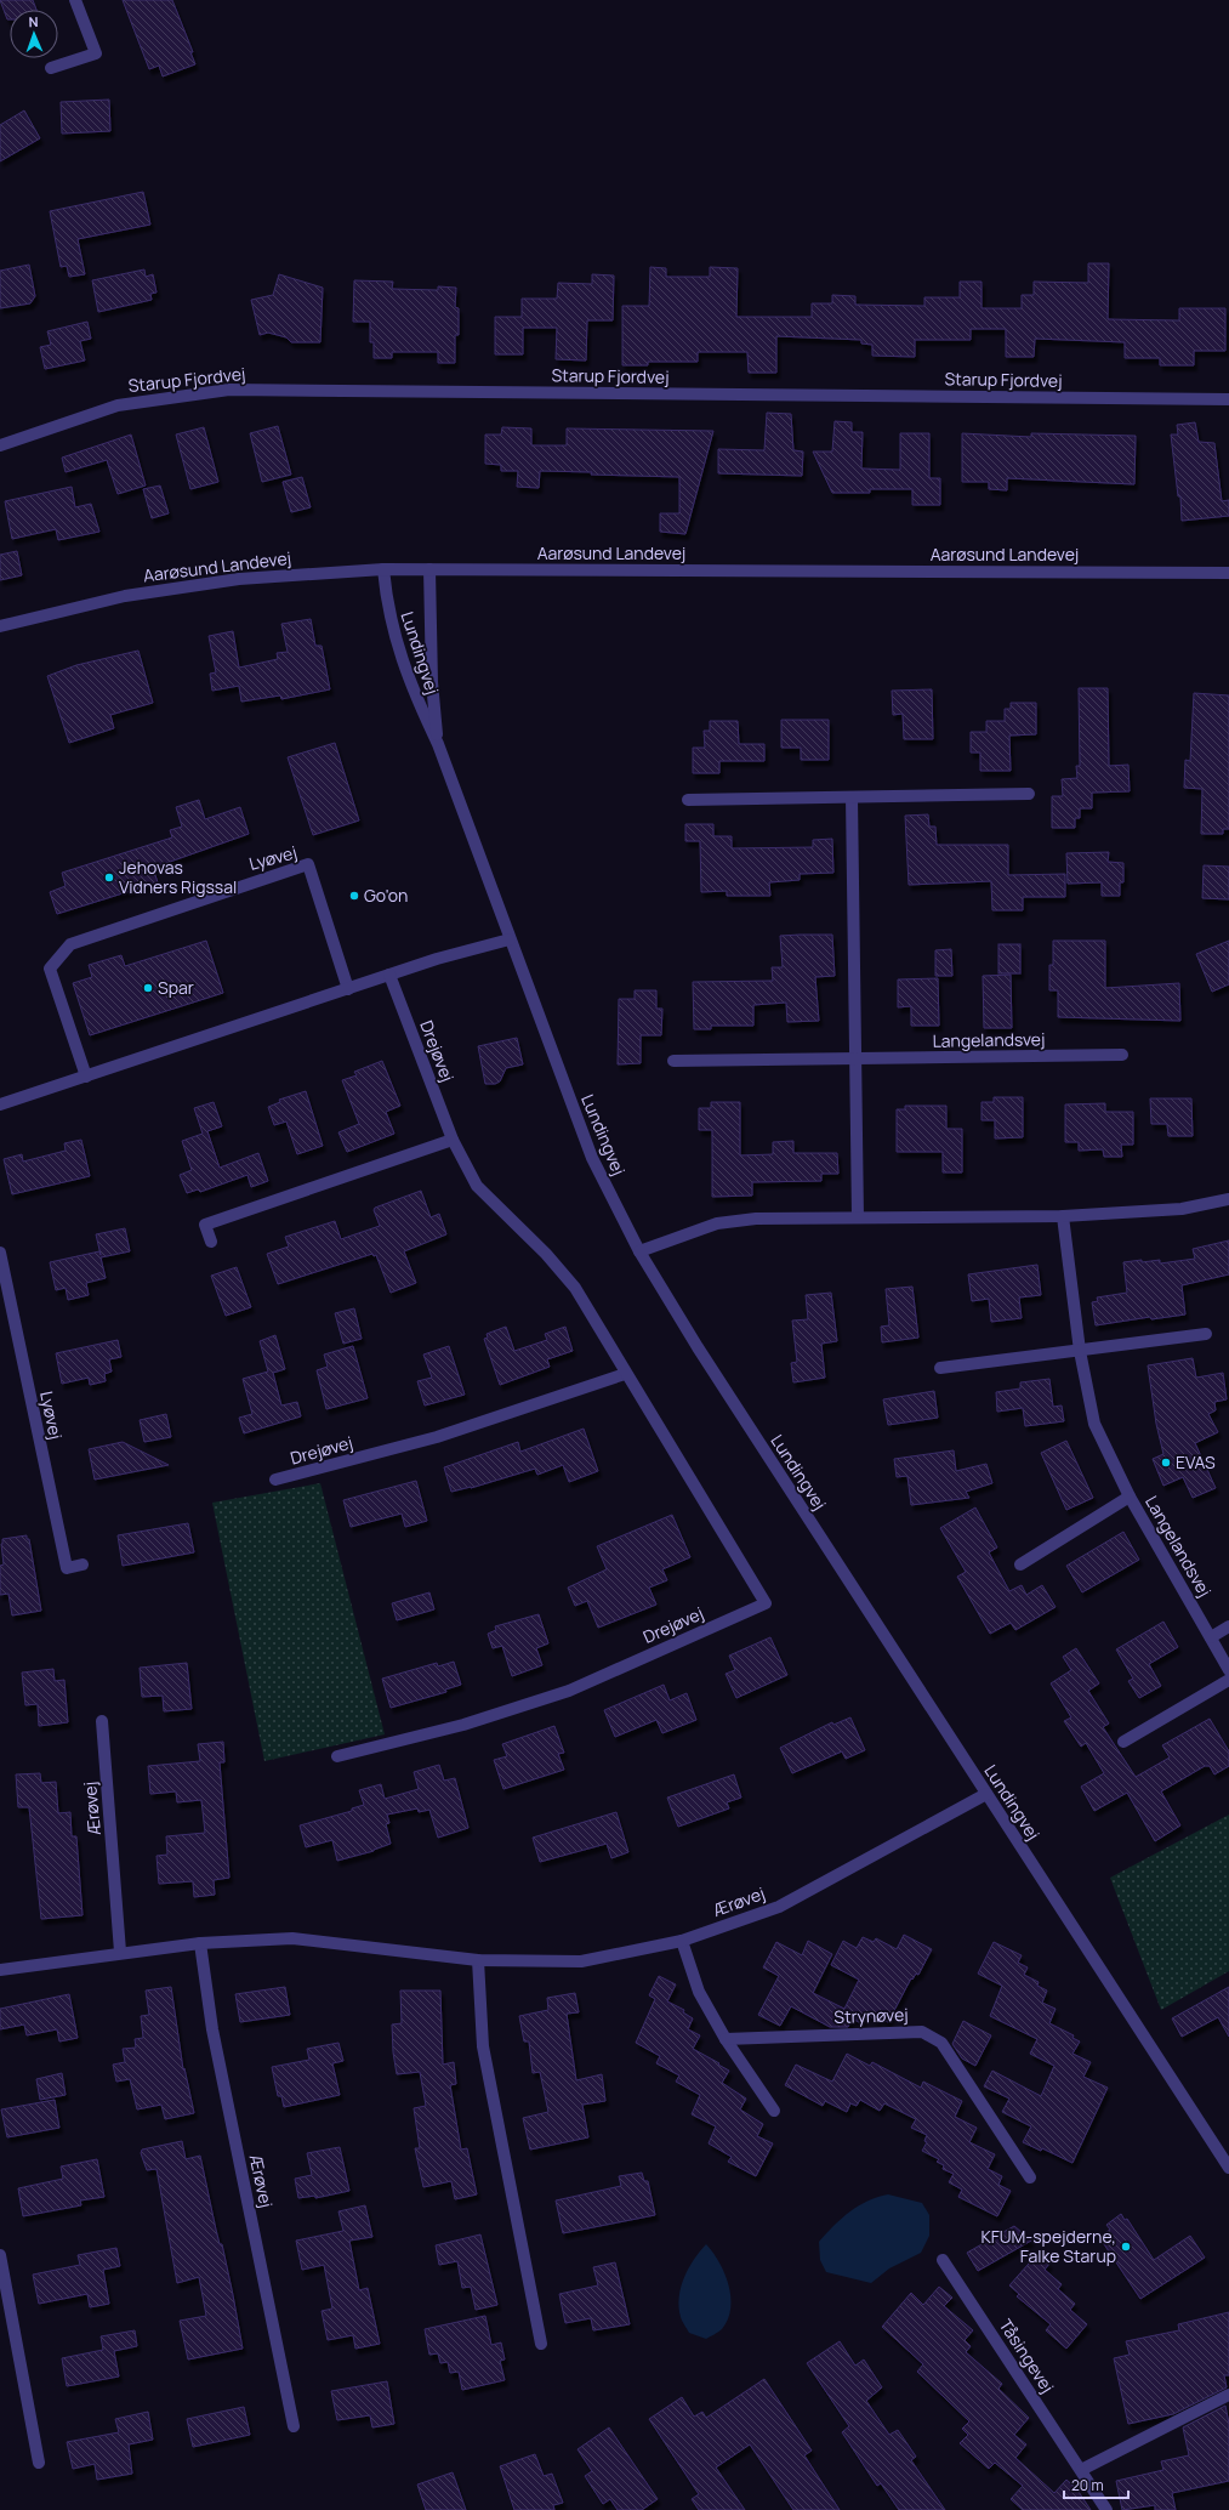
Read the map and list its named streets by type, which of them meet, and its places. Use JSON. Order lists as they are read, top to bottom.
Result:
{
  "streets": {
    "street": [
      "Starup Fjordvej",
      "Aarøsund Landevej",
      "Lundingvej",
      "Lyøvej",
      "Langelandsvej",
      "Drejøvej",
      "Ærøvej",
      "Strynøvej",
      "Tåsingevej"
    ]
  },
  "crossings": [
    ["Aarøsund Landevej", "Lundingvej"],
    ["Lundingvej", "Ærøvej"]
  ],
  "places": [
    "Jehovas Vidners Rigssal",
    "Go'on",
    "Spar",
    "EVAS",
    "KFUM-spejderne, Falke Starup"
  ],
  "scale_bar": "20 m",
  "north": "top"
}
